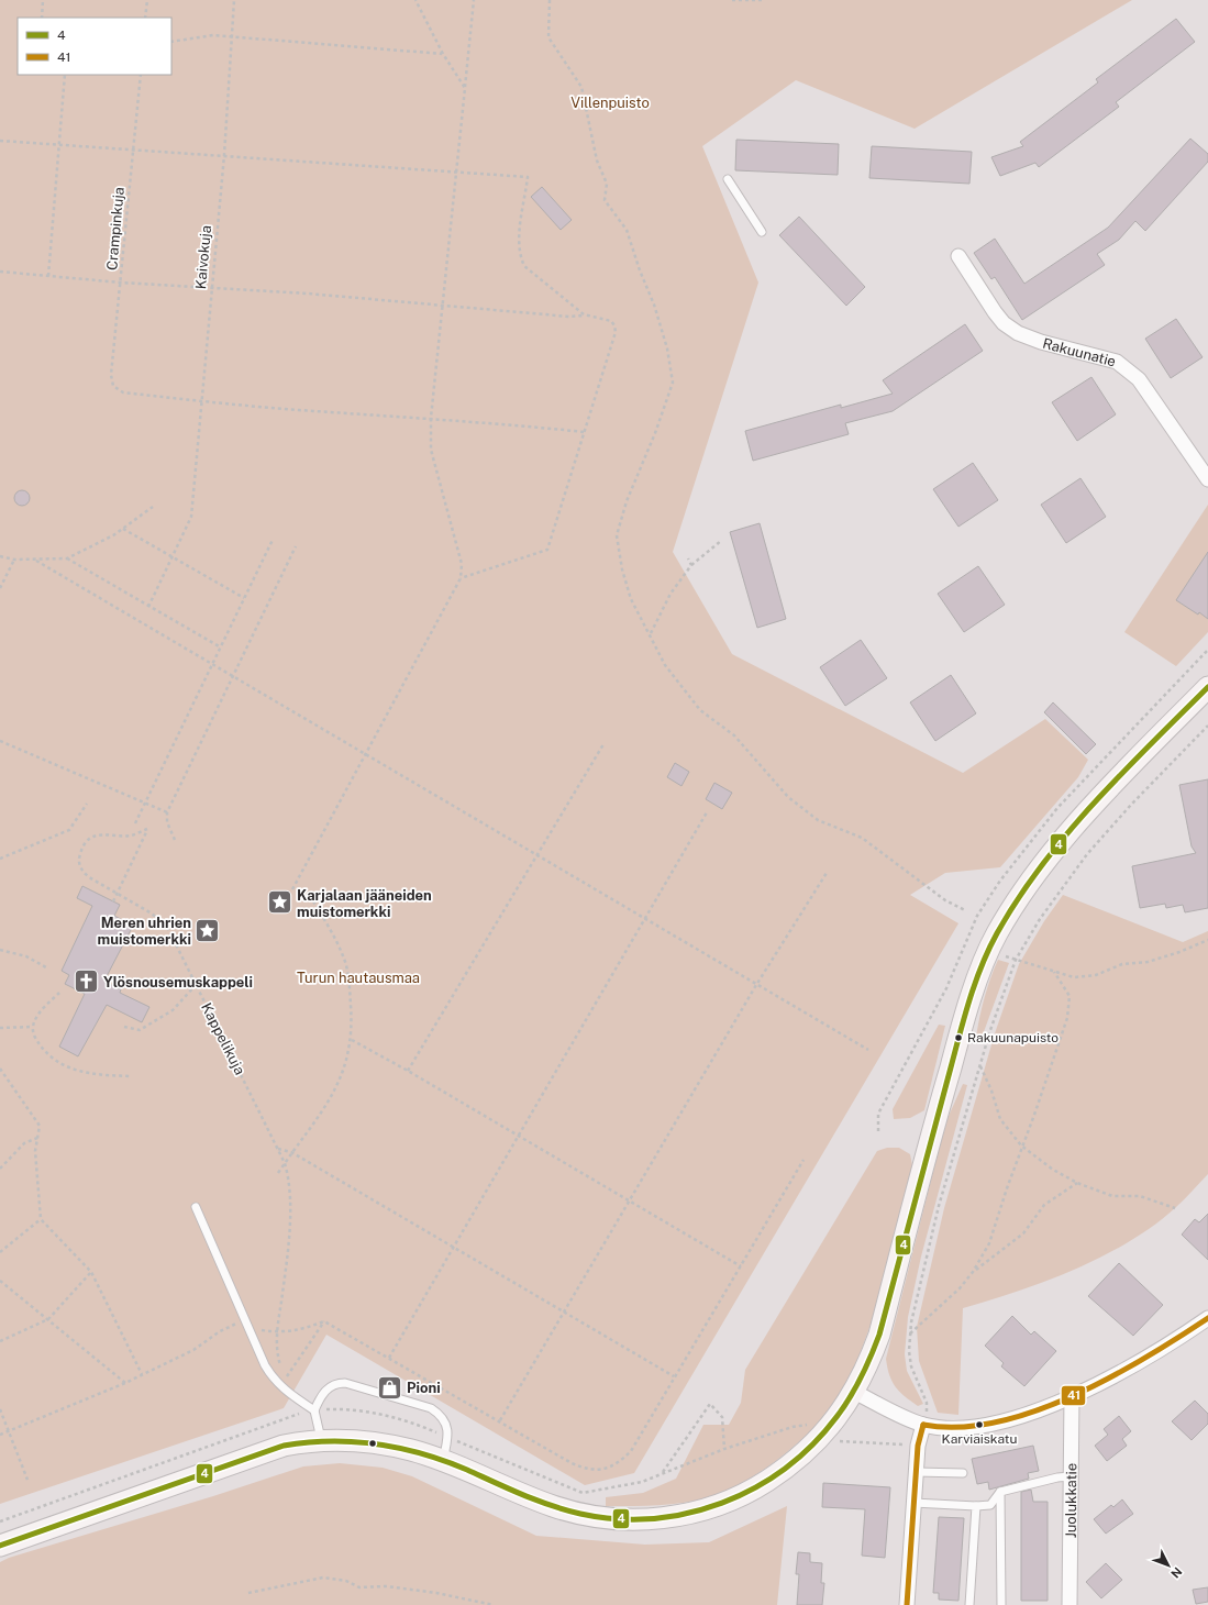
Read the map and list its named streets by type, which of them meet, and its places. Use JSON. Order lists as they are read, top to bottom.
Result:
{
  "streets": {
    "street": ["Rakuunatie", "Juolukkatie"],
    "path": ["Crampinkuja", "Kaivokuja", "Kappelikuja"]
  },
  "crossings": [
    ["Crampinkuja", "Kaivokuja"]
  ],
  "parks": ["Villenpuisto", "Turun hautausmaa"],
  "places": {
    "place": ["Karjalaan jääneiden muistomerkki", "Meren uhrien muistomerkki"],
    "church": ["Ylösnousemuskappeli"],
    "other": ["Rakuunapuisto", "Karviaiskatu"],
    "shop": ["Pioni"]
  },
  "lines": ["transit line 4", "transit line 41"],
  "legend": ["4", "41"],
  "north": "bottom right"
}
